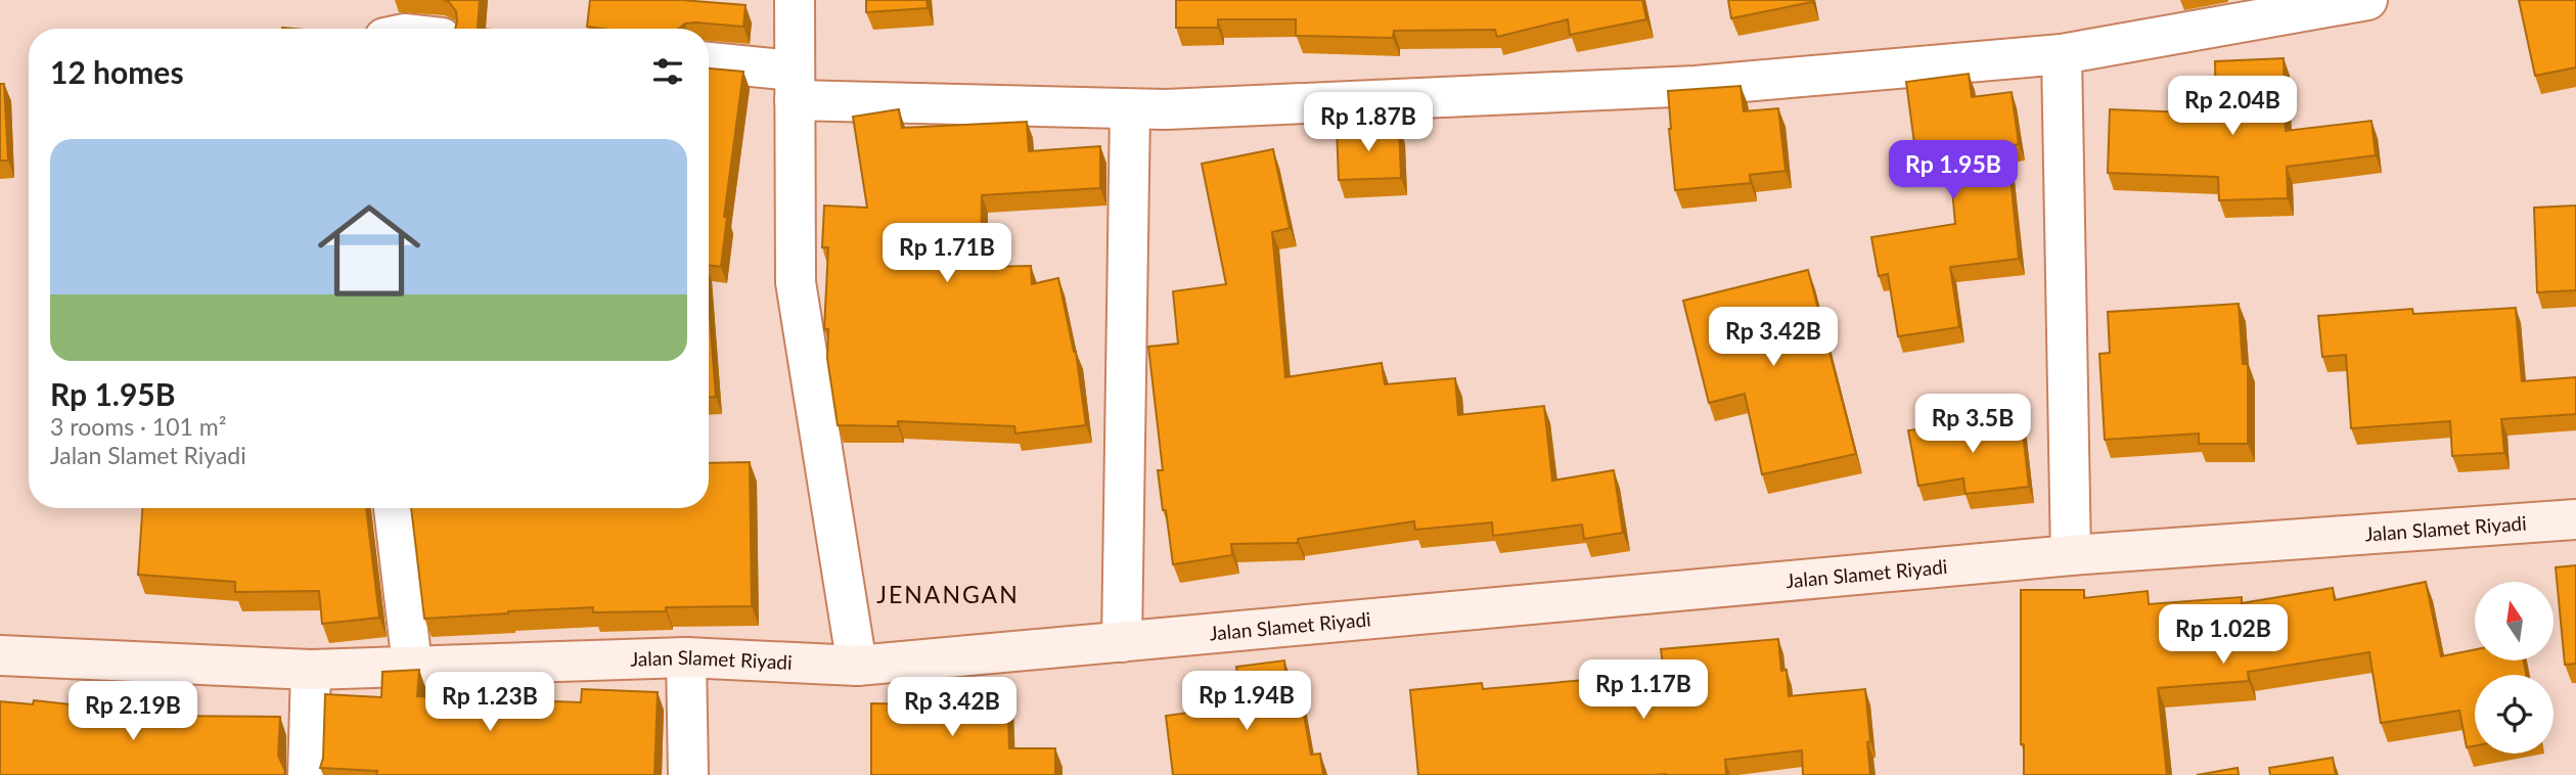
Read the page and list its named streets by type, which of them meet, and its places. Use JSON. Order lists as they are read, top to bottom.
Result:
{
  "streets": {
    "street": ["Jalan Slamet Riyadi"]
  },
  "districts": ["JENANGAN"],
  "north": "top",
  "page": {
    "heading": "12 homes",
    "price": [
      "Rp 2.04B",
      "Rp 1.87B",
      "Rp 1.95B",
      "Rp 1.71B",
      "Rp 3.42B",
      "Rp 3.5B",
      "Rp 1.02B",
      "Rp 1.17B",
      "Rp 1.94B",
      "Rp 1.23B",
      "Rp 3.42B",
      "Rp 2.19B"
    ],
    "list": [
      {
        "name": "Rp 1.95B",
        "note": "3 rooms · 101 m² · Jalan Slamet Riyadi"
      }
    ]
  }
}
